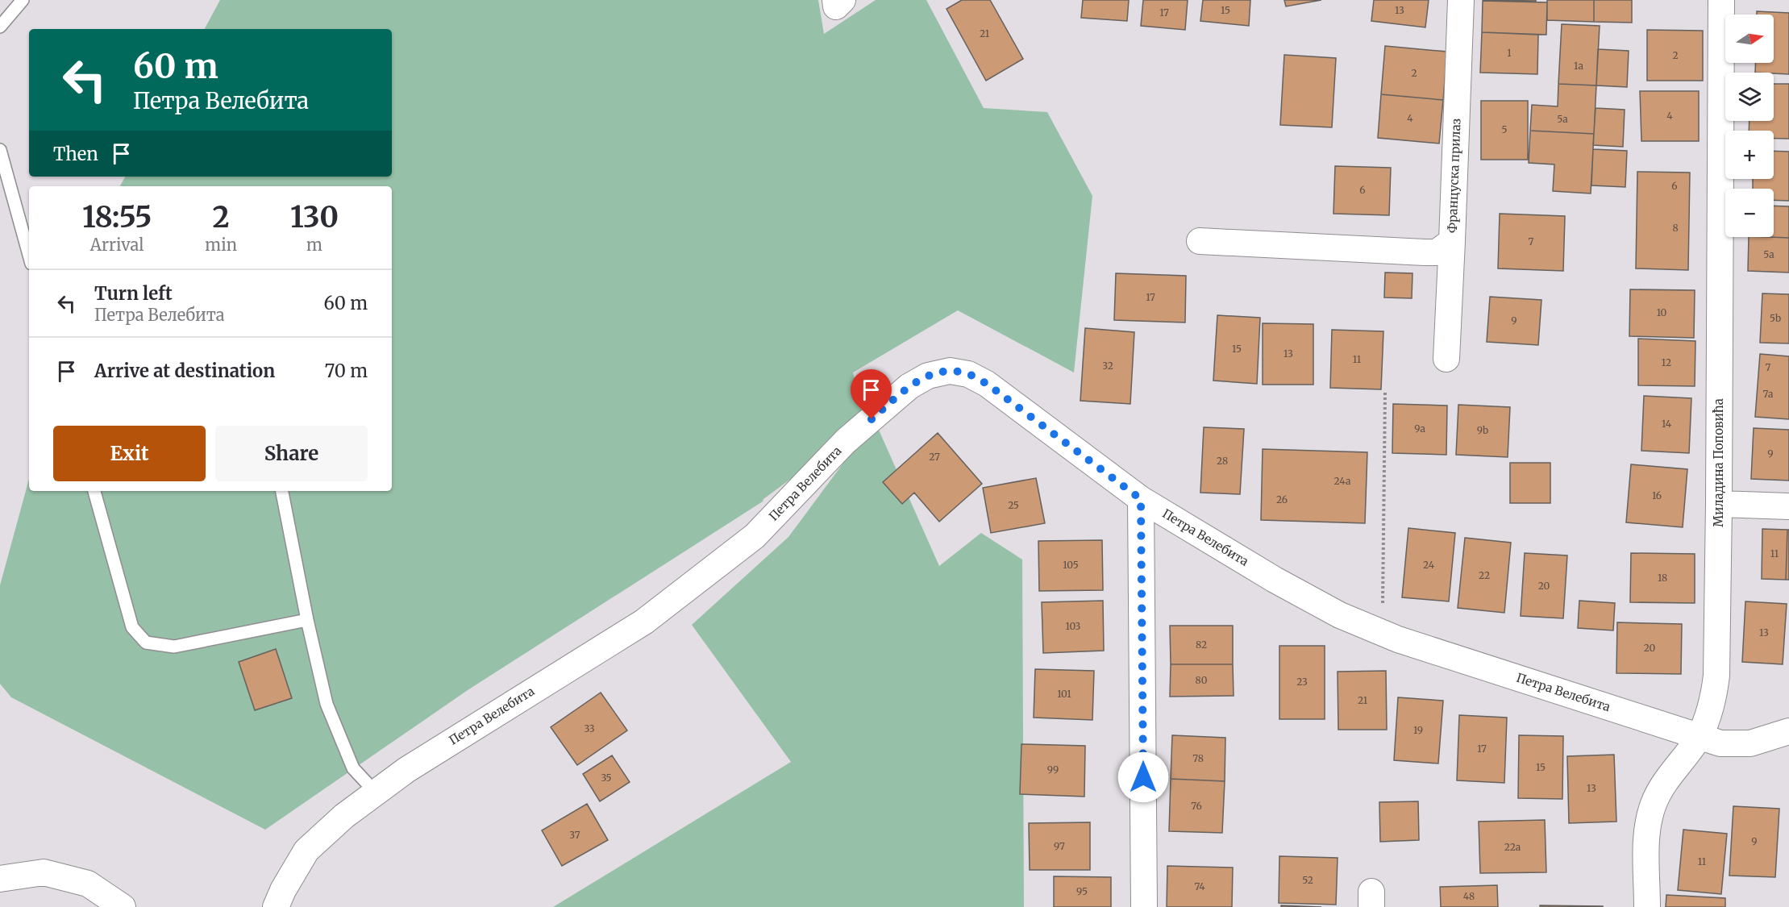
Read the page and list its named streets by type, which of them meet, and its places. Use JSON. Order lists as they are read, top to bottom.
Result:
{
  "streets": {
    "street": ["Француска прилаз", "Миладина Поповића", "Петра Велебита"]
  },
  "crossings": [
    ["Миладина Поповића", "Петра Велебита"]
  ],
  "house_numbers": [
    "15",
    "13",
    "17",
    "21",
    "1",
    "2",
    "1a",
    "2",
    "4",
    "4",
    "5a",
    "5",
    "6",
    "6",
    "8",
    "7",
    "5a",
    "17",
    "10",
    "5b",
    "9",
    "15",
    "13",
    "11",
    "12",
    "32",
    "7",
    "7a",
    "14",
    "9a",
    "9b",
    "9",
    "27",
    "28",
    "24a",
    "16",
    "26",
    "25",
    "11",
    "105",
    "24",
    "22",
    "18",
    "20",
    "103",
    "13",
    "82",
    "20",
    "80",
    "23",
    "101",
    "21",
    "33",
    "19",
    "17",
    "78",
    "15",
    "99",
    "35",
    "13",
    "76",
    "37",
    "9",
    "97",
    "22a",
    "11",
    "52",
    "74",
    "95",
    "48"
  ],
  "north": "right",
  "page": {
    "map_buttons": ["+", "−"],
    "turn": ["60 m", "Петра Велебита"],
    "then": "Then",
    "eta": [
      "18:55",
      "Arrival",
      "2",
      "min",
      "130",
      "m"
    ],
    "list": [
      {
        "name": "Turn left",
        "note": "Петра Велебита",
        "value": "60 m"
      },
      {
        "name": "Arrive at destination",
        "value": "70 m"
      }
    ],
    "buttons": ["Exit", "Share"]
  }
}
